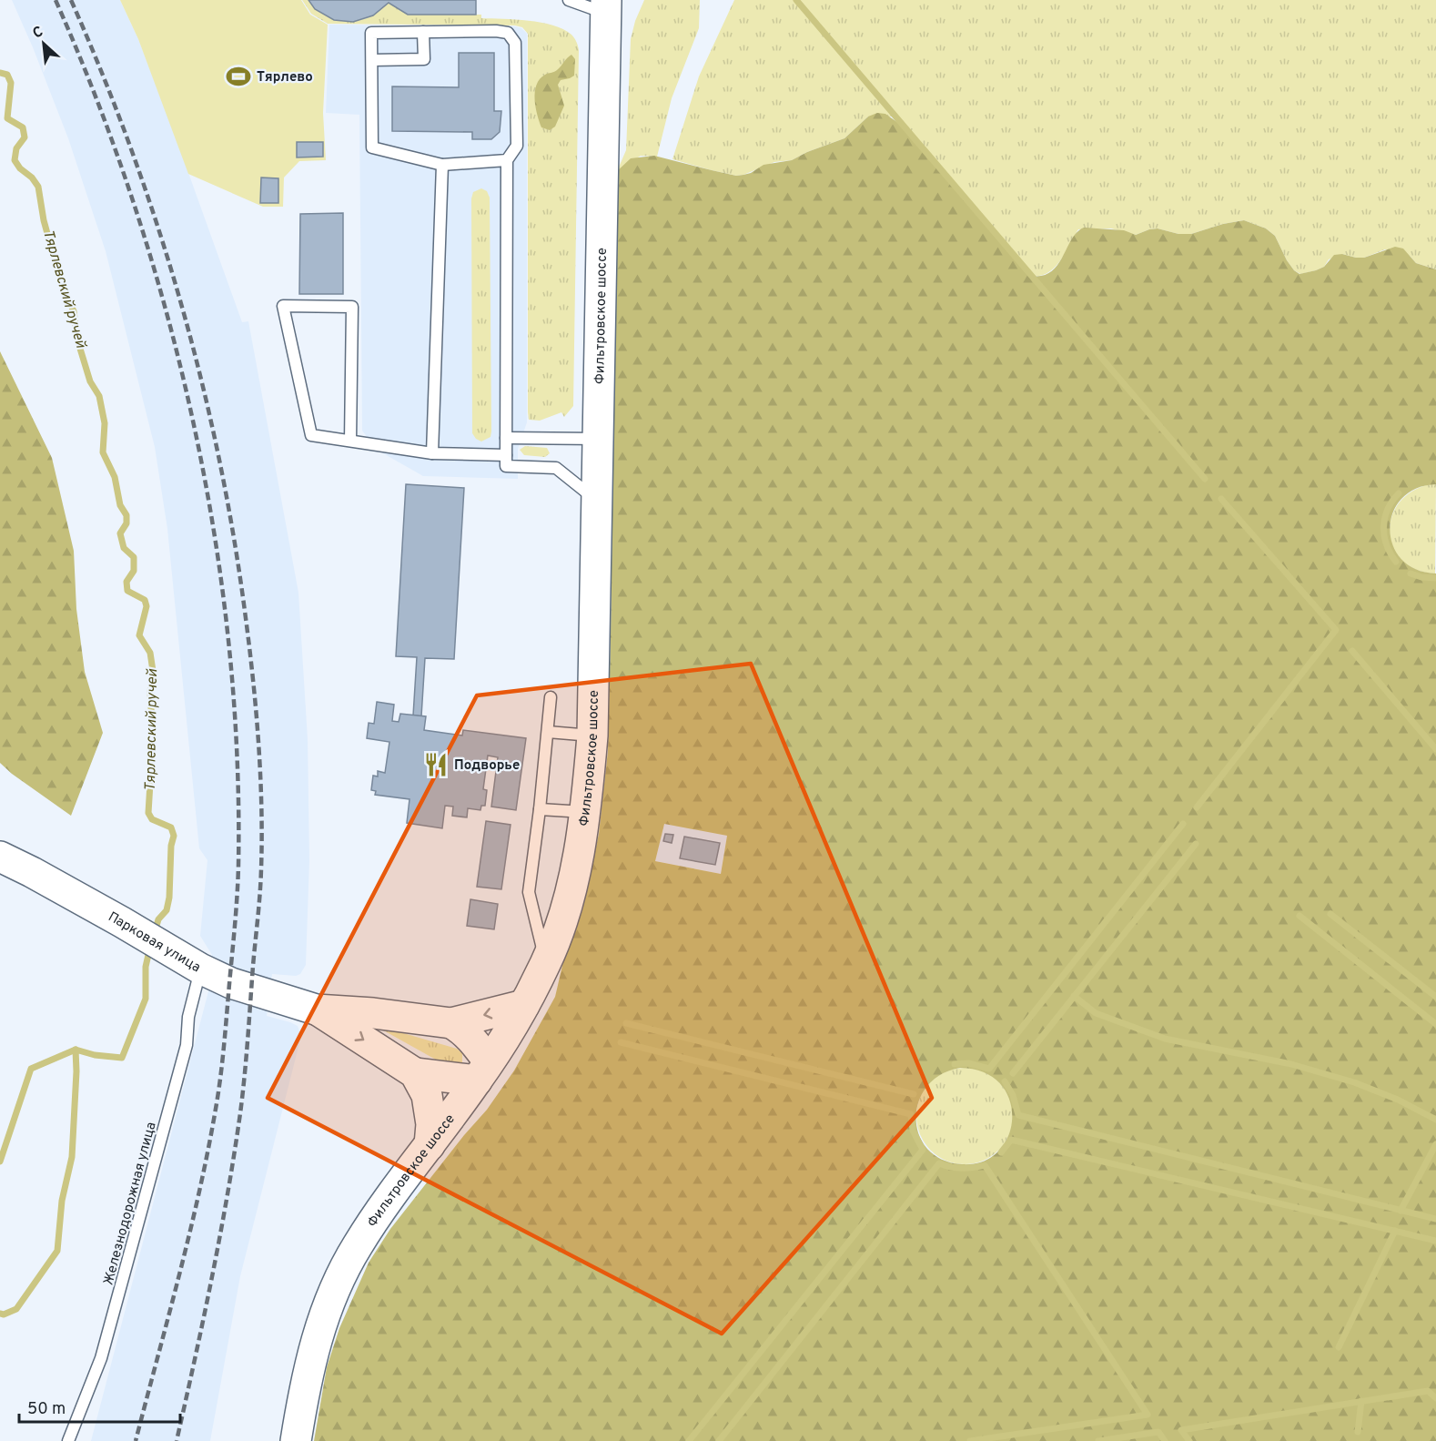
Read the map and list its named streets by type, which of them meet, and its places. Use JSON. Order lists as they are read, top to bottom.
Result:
{
  "streets": {
    "main road": ["Фильтровское шоссе", "Парковая улица"],
    "lane": ["Железнодорожная улица"]
  },
  "crossings": [
    ["Парковая улица", "Железнодорожная улица"]
  ],
  "water": ["Тярлевский ручей"],
  "places": {
    "sports": ["Тярлево"],
    "restaurant": ["Подворье"]
  },
  "scale_bar": "50 m",
  "north": "top left"
}
